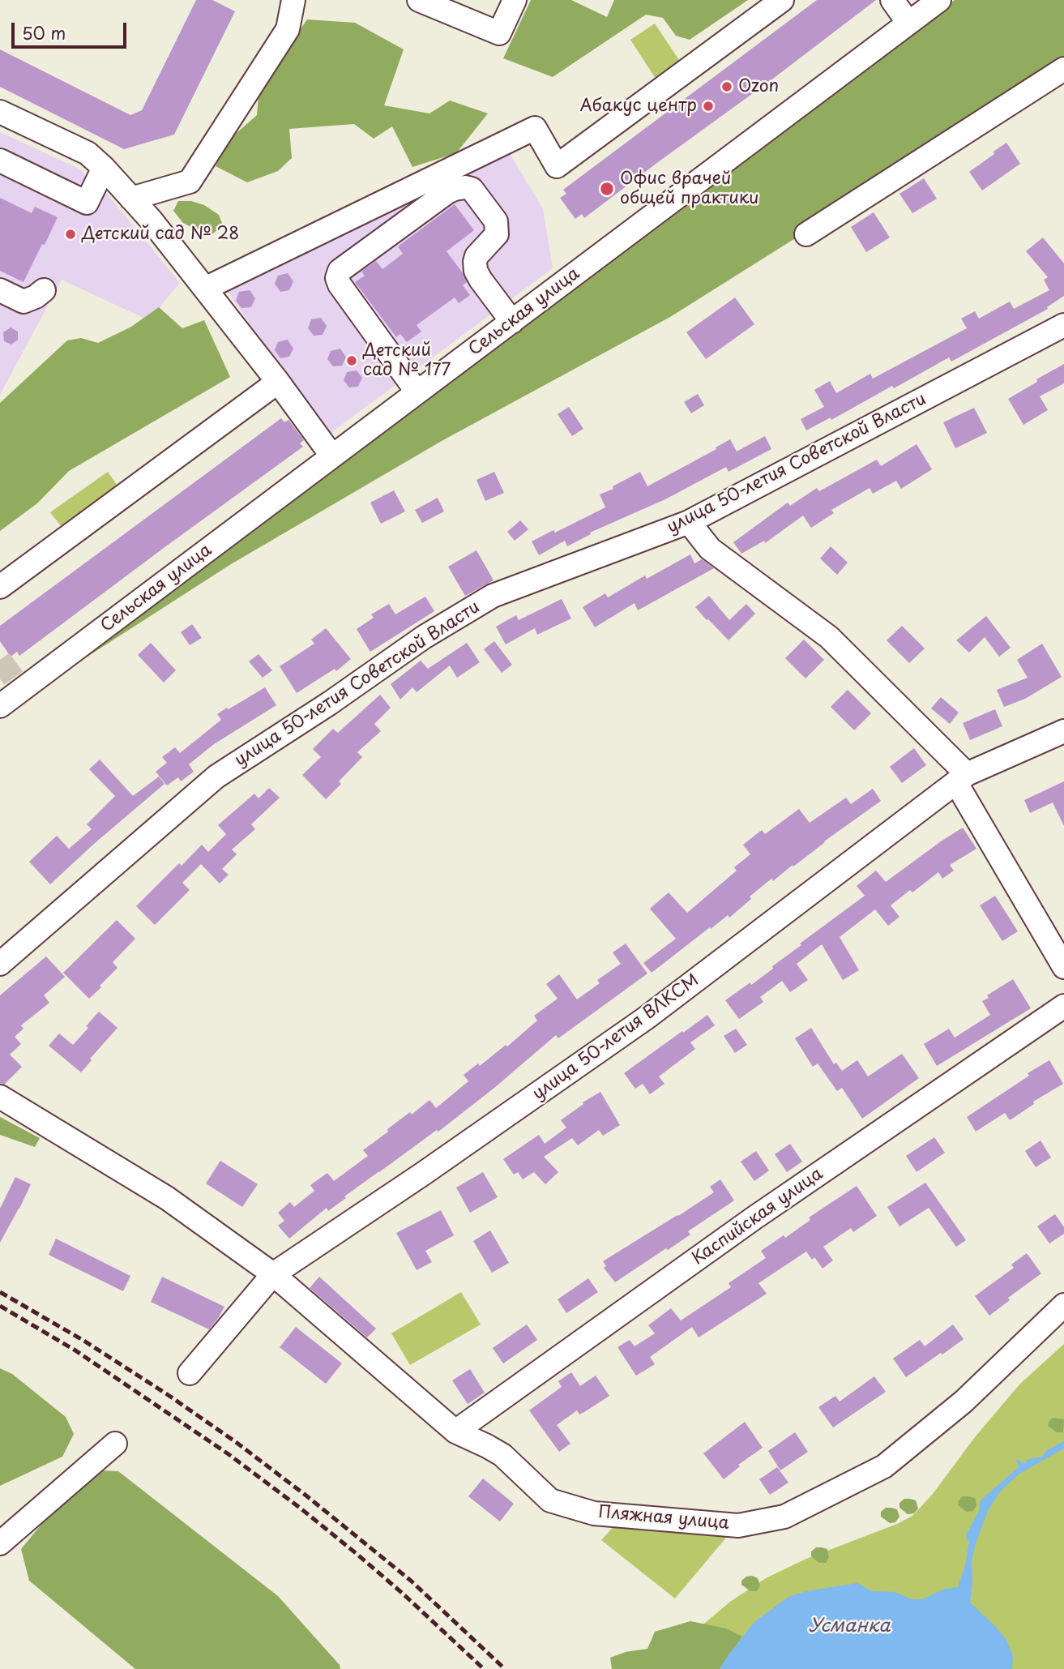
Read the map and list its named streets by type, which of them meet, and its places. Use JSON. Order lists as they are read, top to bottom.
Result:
{
  "streets": {
    "street": [
      "Сельская улица",
      "улица 50-летия Советской Власти",
      "улица 50-летия ВЛКСМ",
      "Каспийская улица",
      "Пляжная улица"
    ]
  },
  "crossings": [
    ["улица 50-летия ВЛКСМ", "Пляжная улица"],
    ["Каспийская улица", "Пляжная улица"]
  ],
  "water": ["Усманка"],
  "places": [
    "Ozon",
    "Абакус центр",
    "Офис врачей общей практики",
    "Детский сад № 28",
    "Детский сад № 177"
  ],
  "scale_bar": "50 m"
}
